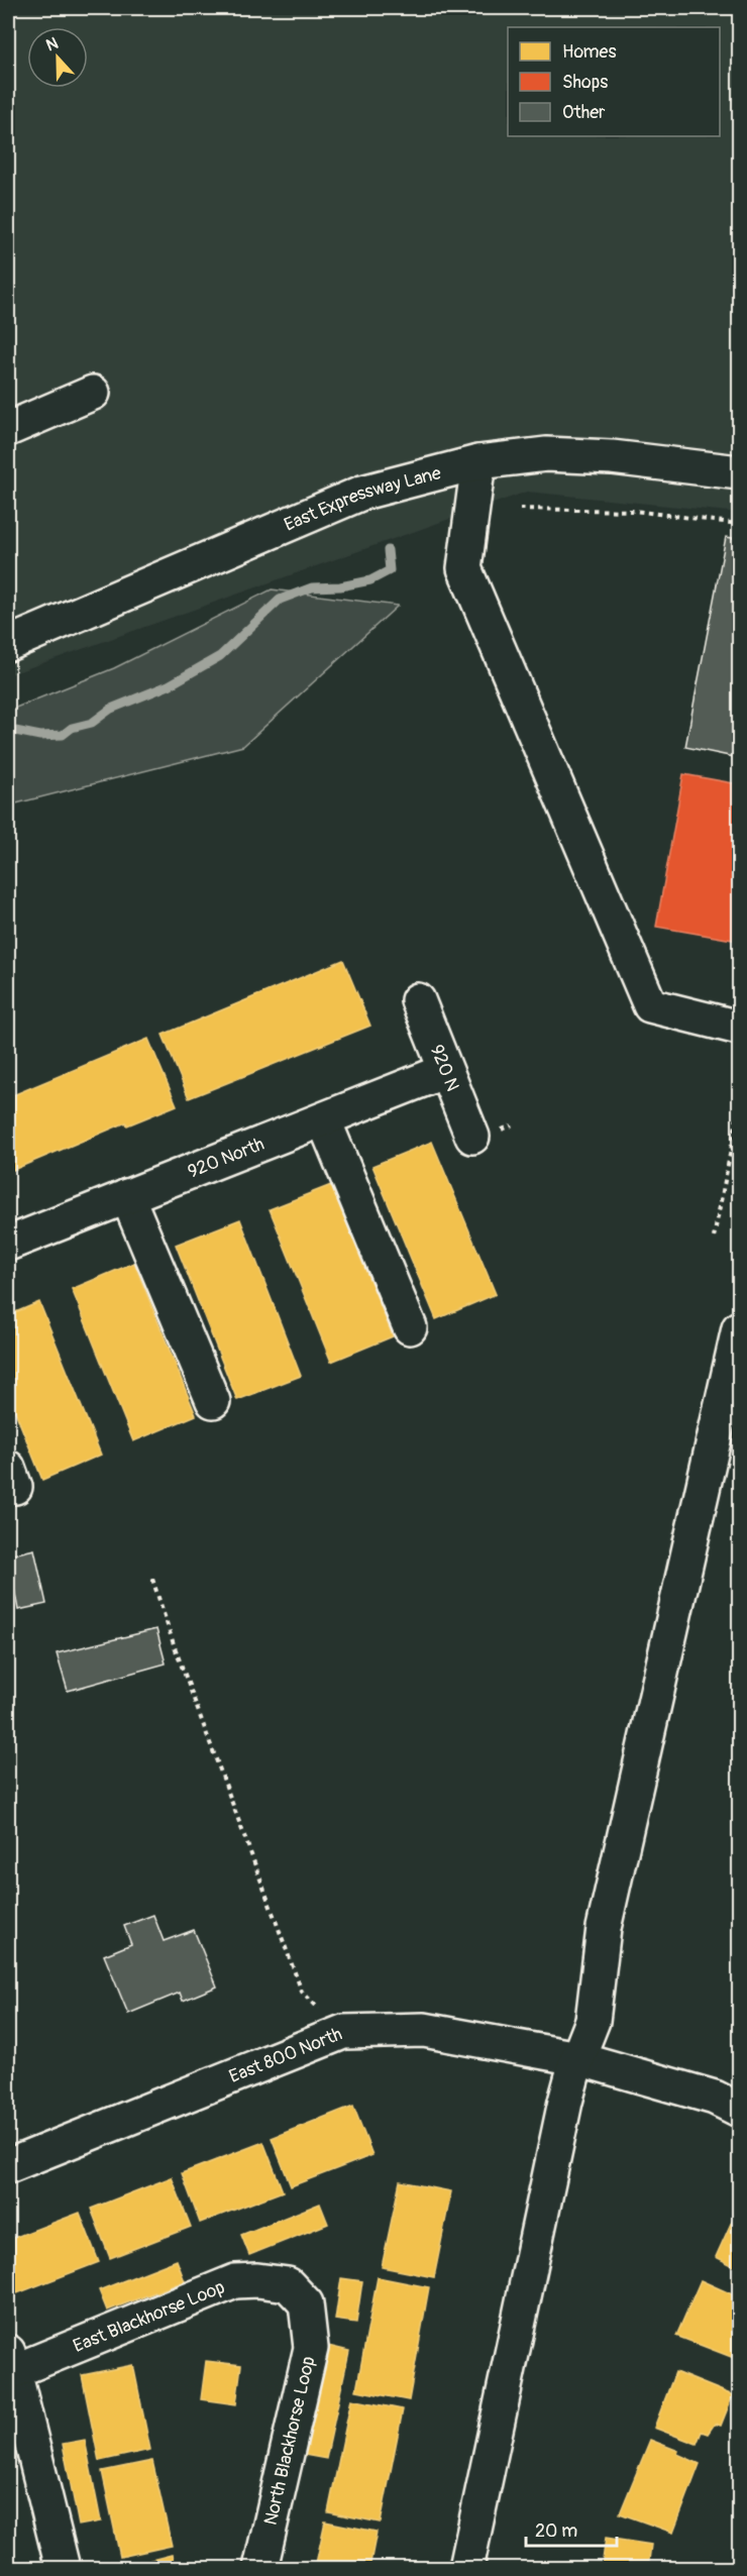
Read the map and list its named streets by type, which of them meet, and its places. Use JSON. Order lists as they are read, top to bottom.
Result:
{
  "streets": {
    "street": [
      "East Expressway Lane",
      "920 N",
      "920 North",
      "East 800 North",
      "East Blackhorse Loop",
      "North Blackhorse Loop"
    ]
  },
  "crossings": [
    ["920 N", "920 North"],
    ["East Blackhorse Loop", "North Blackhorse Loop"]
  ],
  "legend": ["Homes", "Shops", "Other"],
  "scale_bar": "20 m",
  "north": "top"
}
